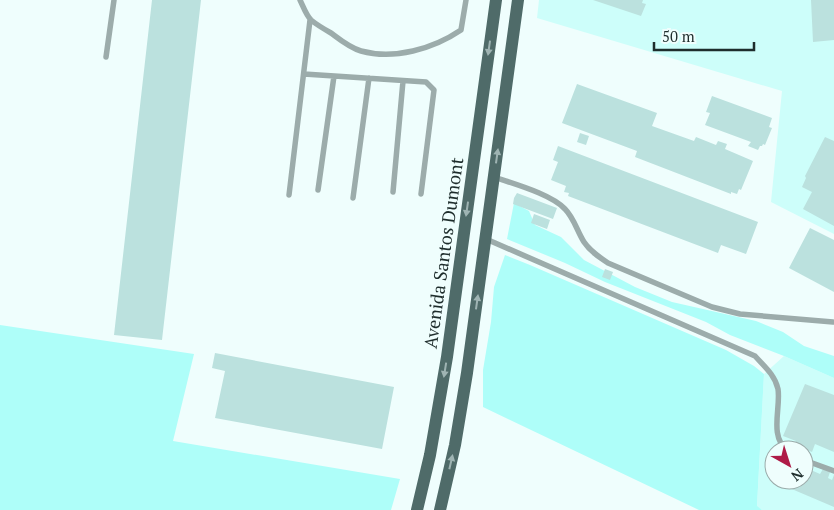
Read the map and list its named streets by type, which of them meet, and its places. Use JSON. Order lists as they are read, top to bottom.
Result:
{
  "streets": {
    "main road": ["Avenida Santos Dumont"]
  },
  "scale_bar": "50 m",
  "north": "bottom right"
}
